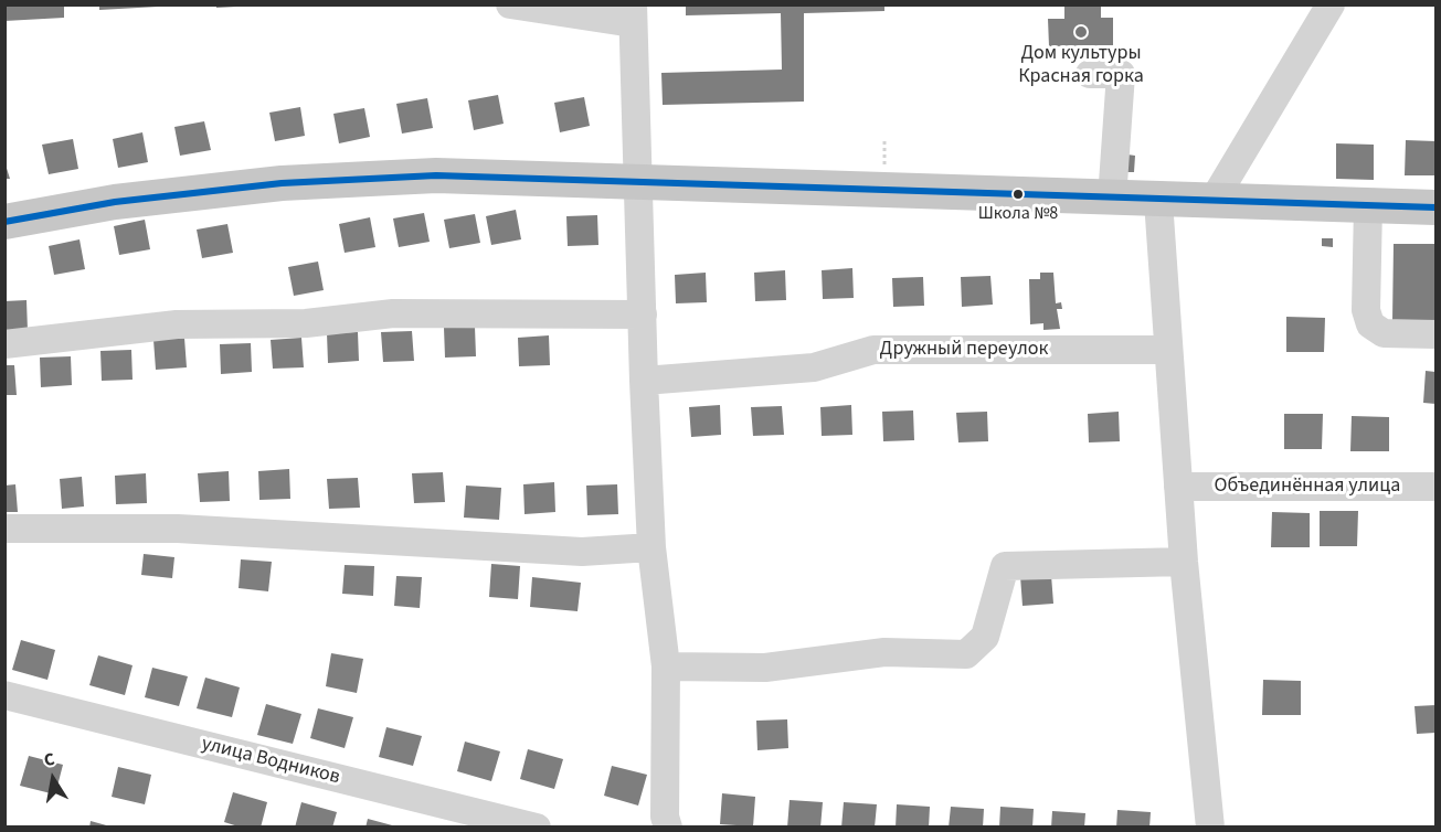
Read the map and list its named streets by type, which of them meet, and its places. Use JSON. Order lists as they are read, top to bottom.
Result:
{
  "streets": {
    "street": ["Дружный переулок", "Объединённая улица", "улица Водников"]
  },
  "places": ["Дом культуры Красная горка", "Школа №8"],
  "north": "top"
}
